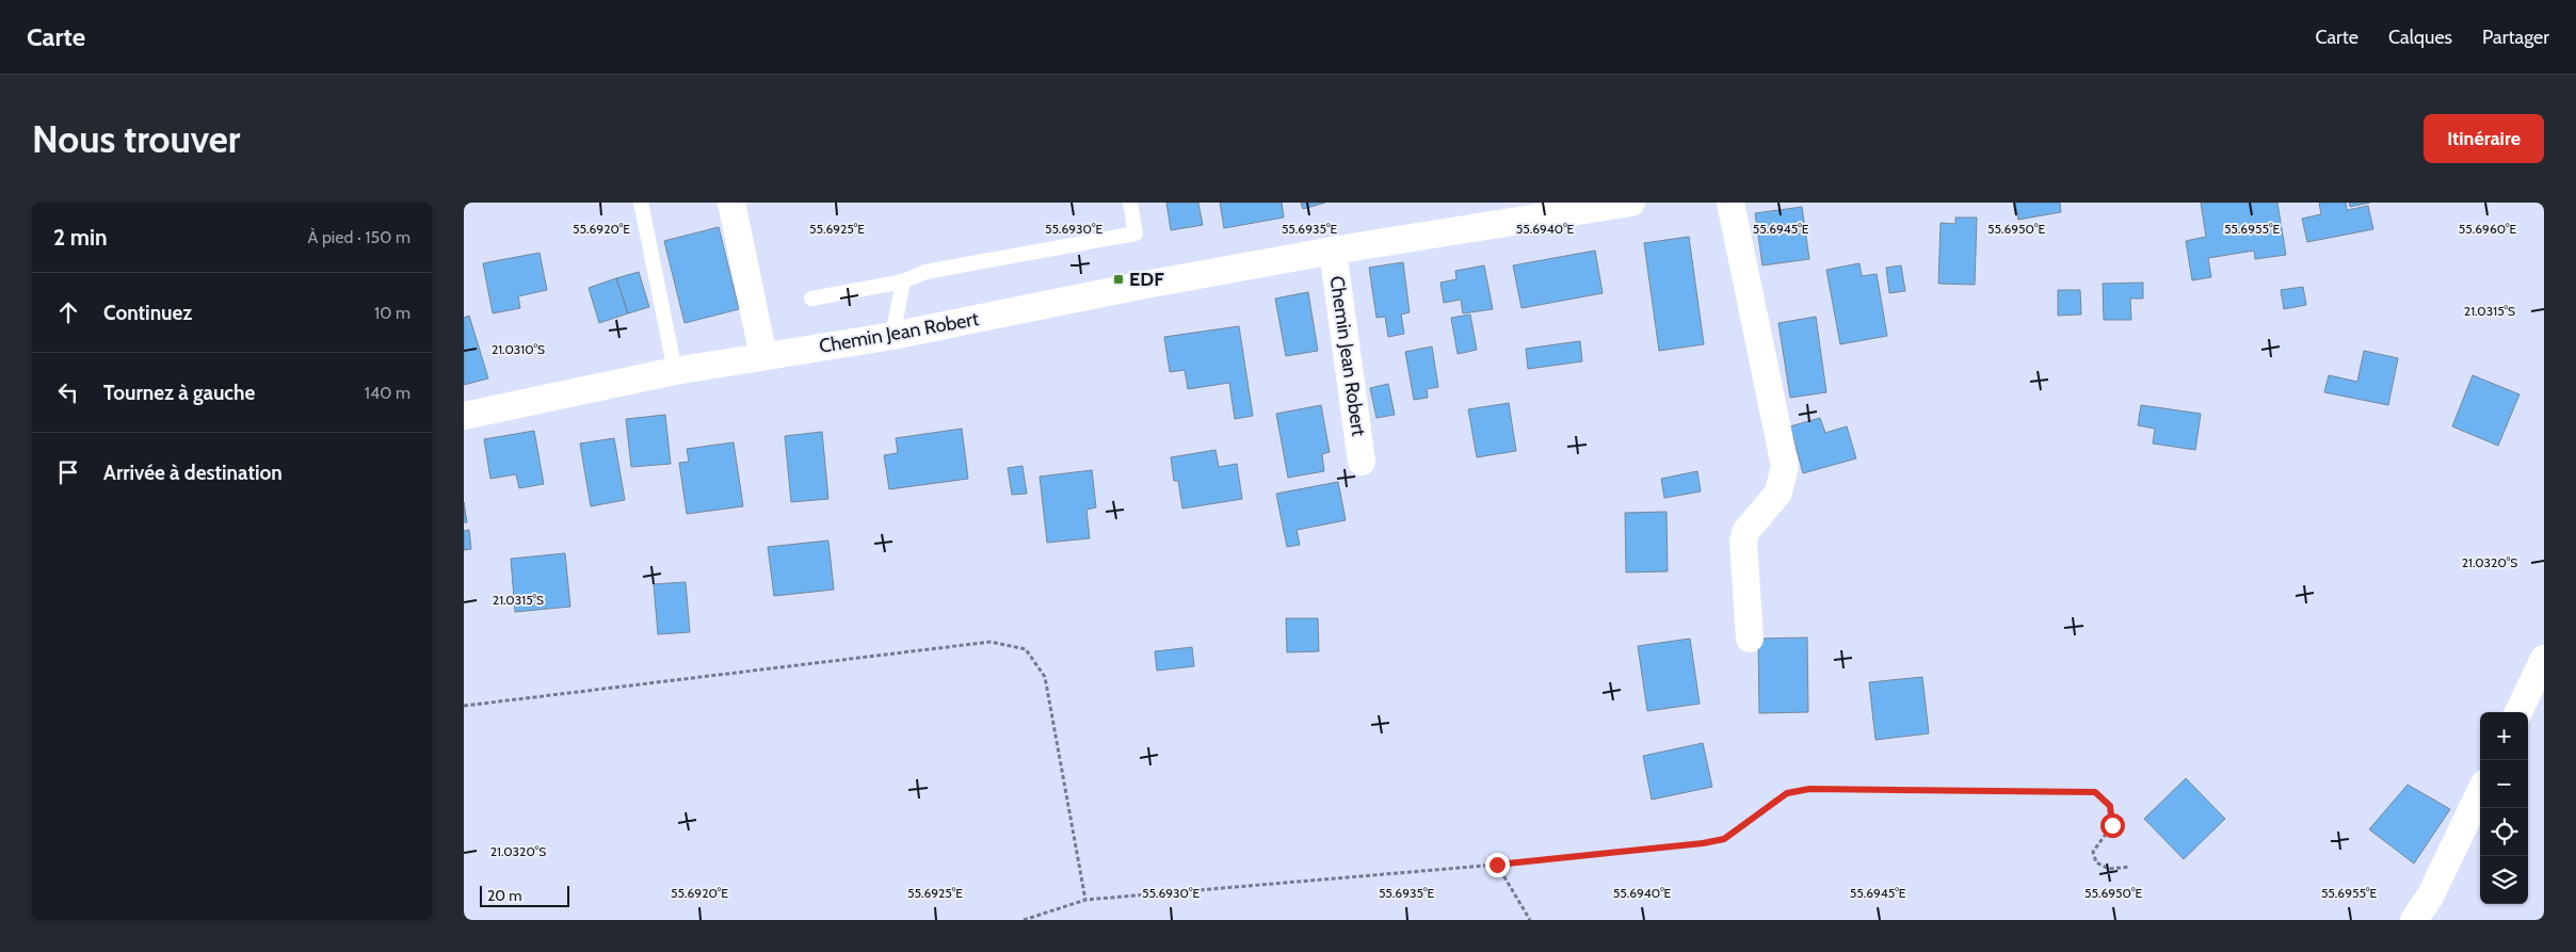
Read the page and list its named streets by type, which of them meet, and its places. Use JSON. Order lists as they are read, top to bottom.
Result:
{
  "streets": {
    "street": ["Chemin Jean Robert"]
  },
  "places": {
    "transit": ["EDF"]
  },
  "scale_bar": "20 m",
  "page": {
    "header": "Carte",
    "nav": ["Carte", "Calques", "Partager"],
    "buttons": "Itinéraire",
    "title": "Nous trouver",
    "heading": ["2 min", "À pied · 150 m"],
    "list": [
      ["Continuez", "10 m"],
      ["Tournez à gauche", "140 m"],
      "Arrivée à destination"
    ],
    "map_buttons": ["+", "−"],
    "scale": "20 m"
  },
  "coordinates": [
    "55.6920°E",
    "55.6925°E",
    "55.6930°E",
    "55.6935°E",
    "55.6940°E",
    "55.6945°E",
    "55.6950°E",
    "55.6955°E",
    "55.6960°E",
    "21.0315°S",
    "21.0310°S",
    "21.0320°S"
  ]
}
